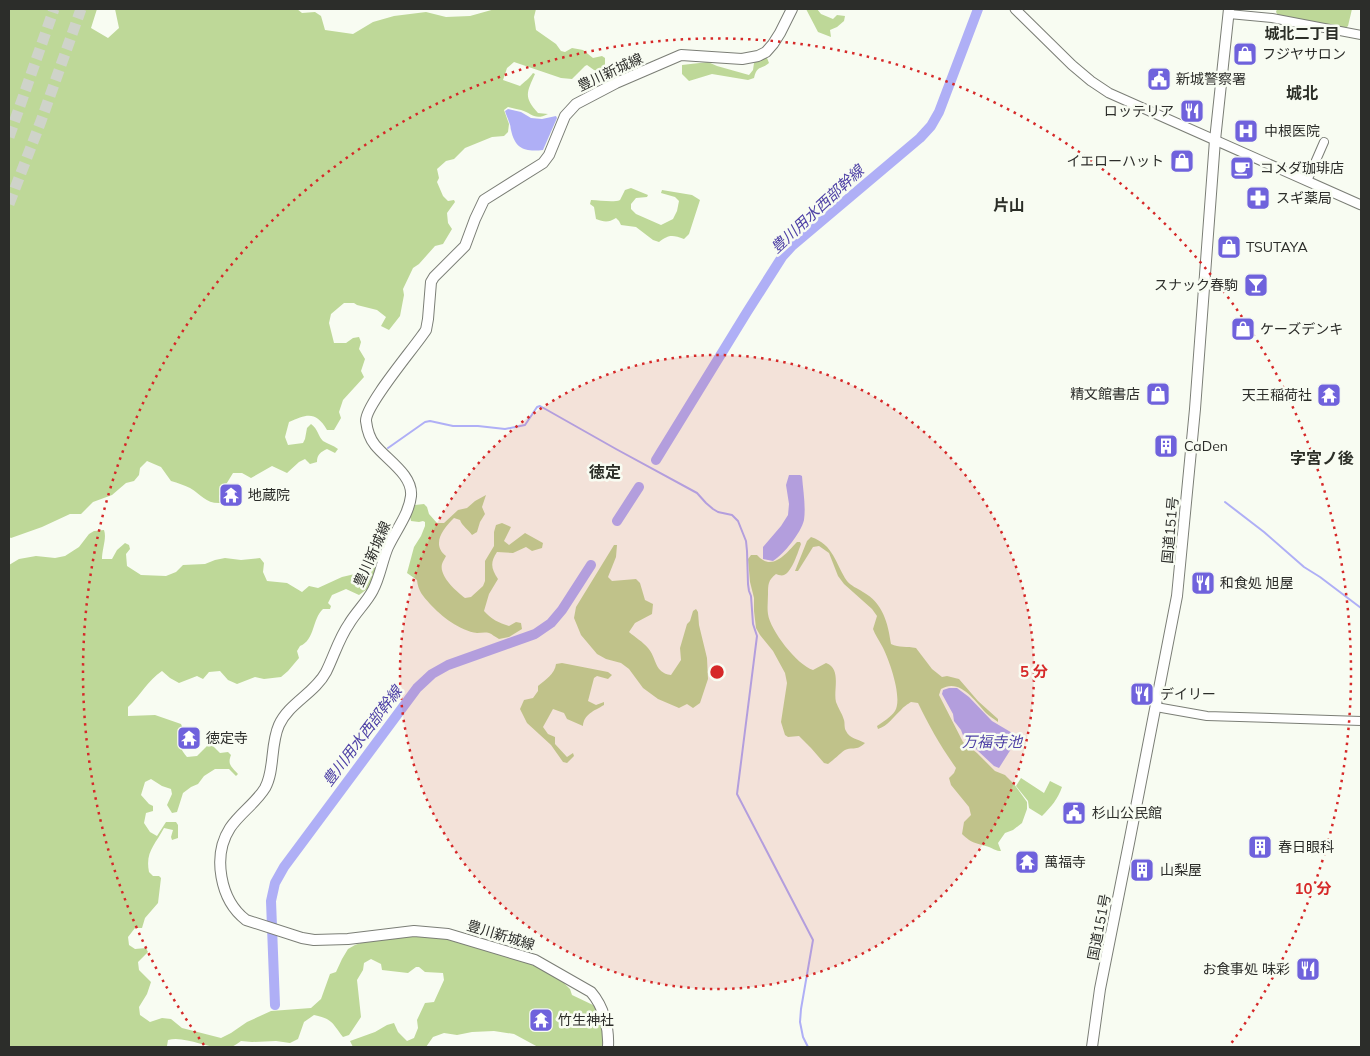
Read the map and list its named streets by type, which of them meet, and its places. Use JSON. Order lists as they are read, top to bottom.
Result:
{
  "streets": {
    "main road": ["豊川新城線", "国道151号"]
  },
  "districts": [
    "城北二丁目",
    "城北",
    "片山",
    "字宮ノ後",
    "徳定"
  ],
  "water": ["豊川用水西部幹線", "万福寺池"],
  "places": {
    "shop": [
      "フジヤサロン",
      "イエローハット",
      "TSUTAYA",
      "ケーズデンキ",
      "精文館書店"
    ],
    "public building": ["新城警察署", "杉山公民館"],
    "restaurant": [
      "ロッテリア",
      "和食処 旭屋",
      "デイリー",
      "お食事処 味彩"
    ],
    "hospital": ["中根医院"],
    "cafe": ["コメダ珈琲店"],
    "pharmacy": ["スギ薬局"],
    "bar": ["スナック春駒"],
    "temple": [
      "天王稲荷社",
      "地蔵院",
      "徳定寺",
      "萬福寺",
      "竹生神社"
    ],
    "building": ["CaDen", "春日眼科", "山梨屋"]
  },
  "rings": ["5 分", "10 分"]
}
